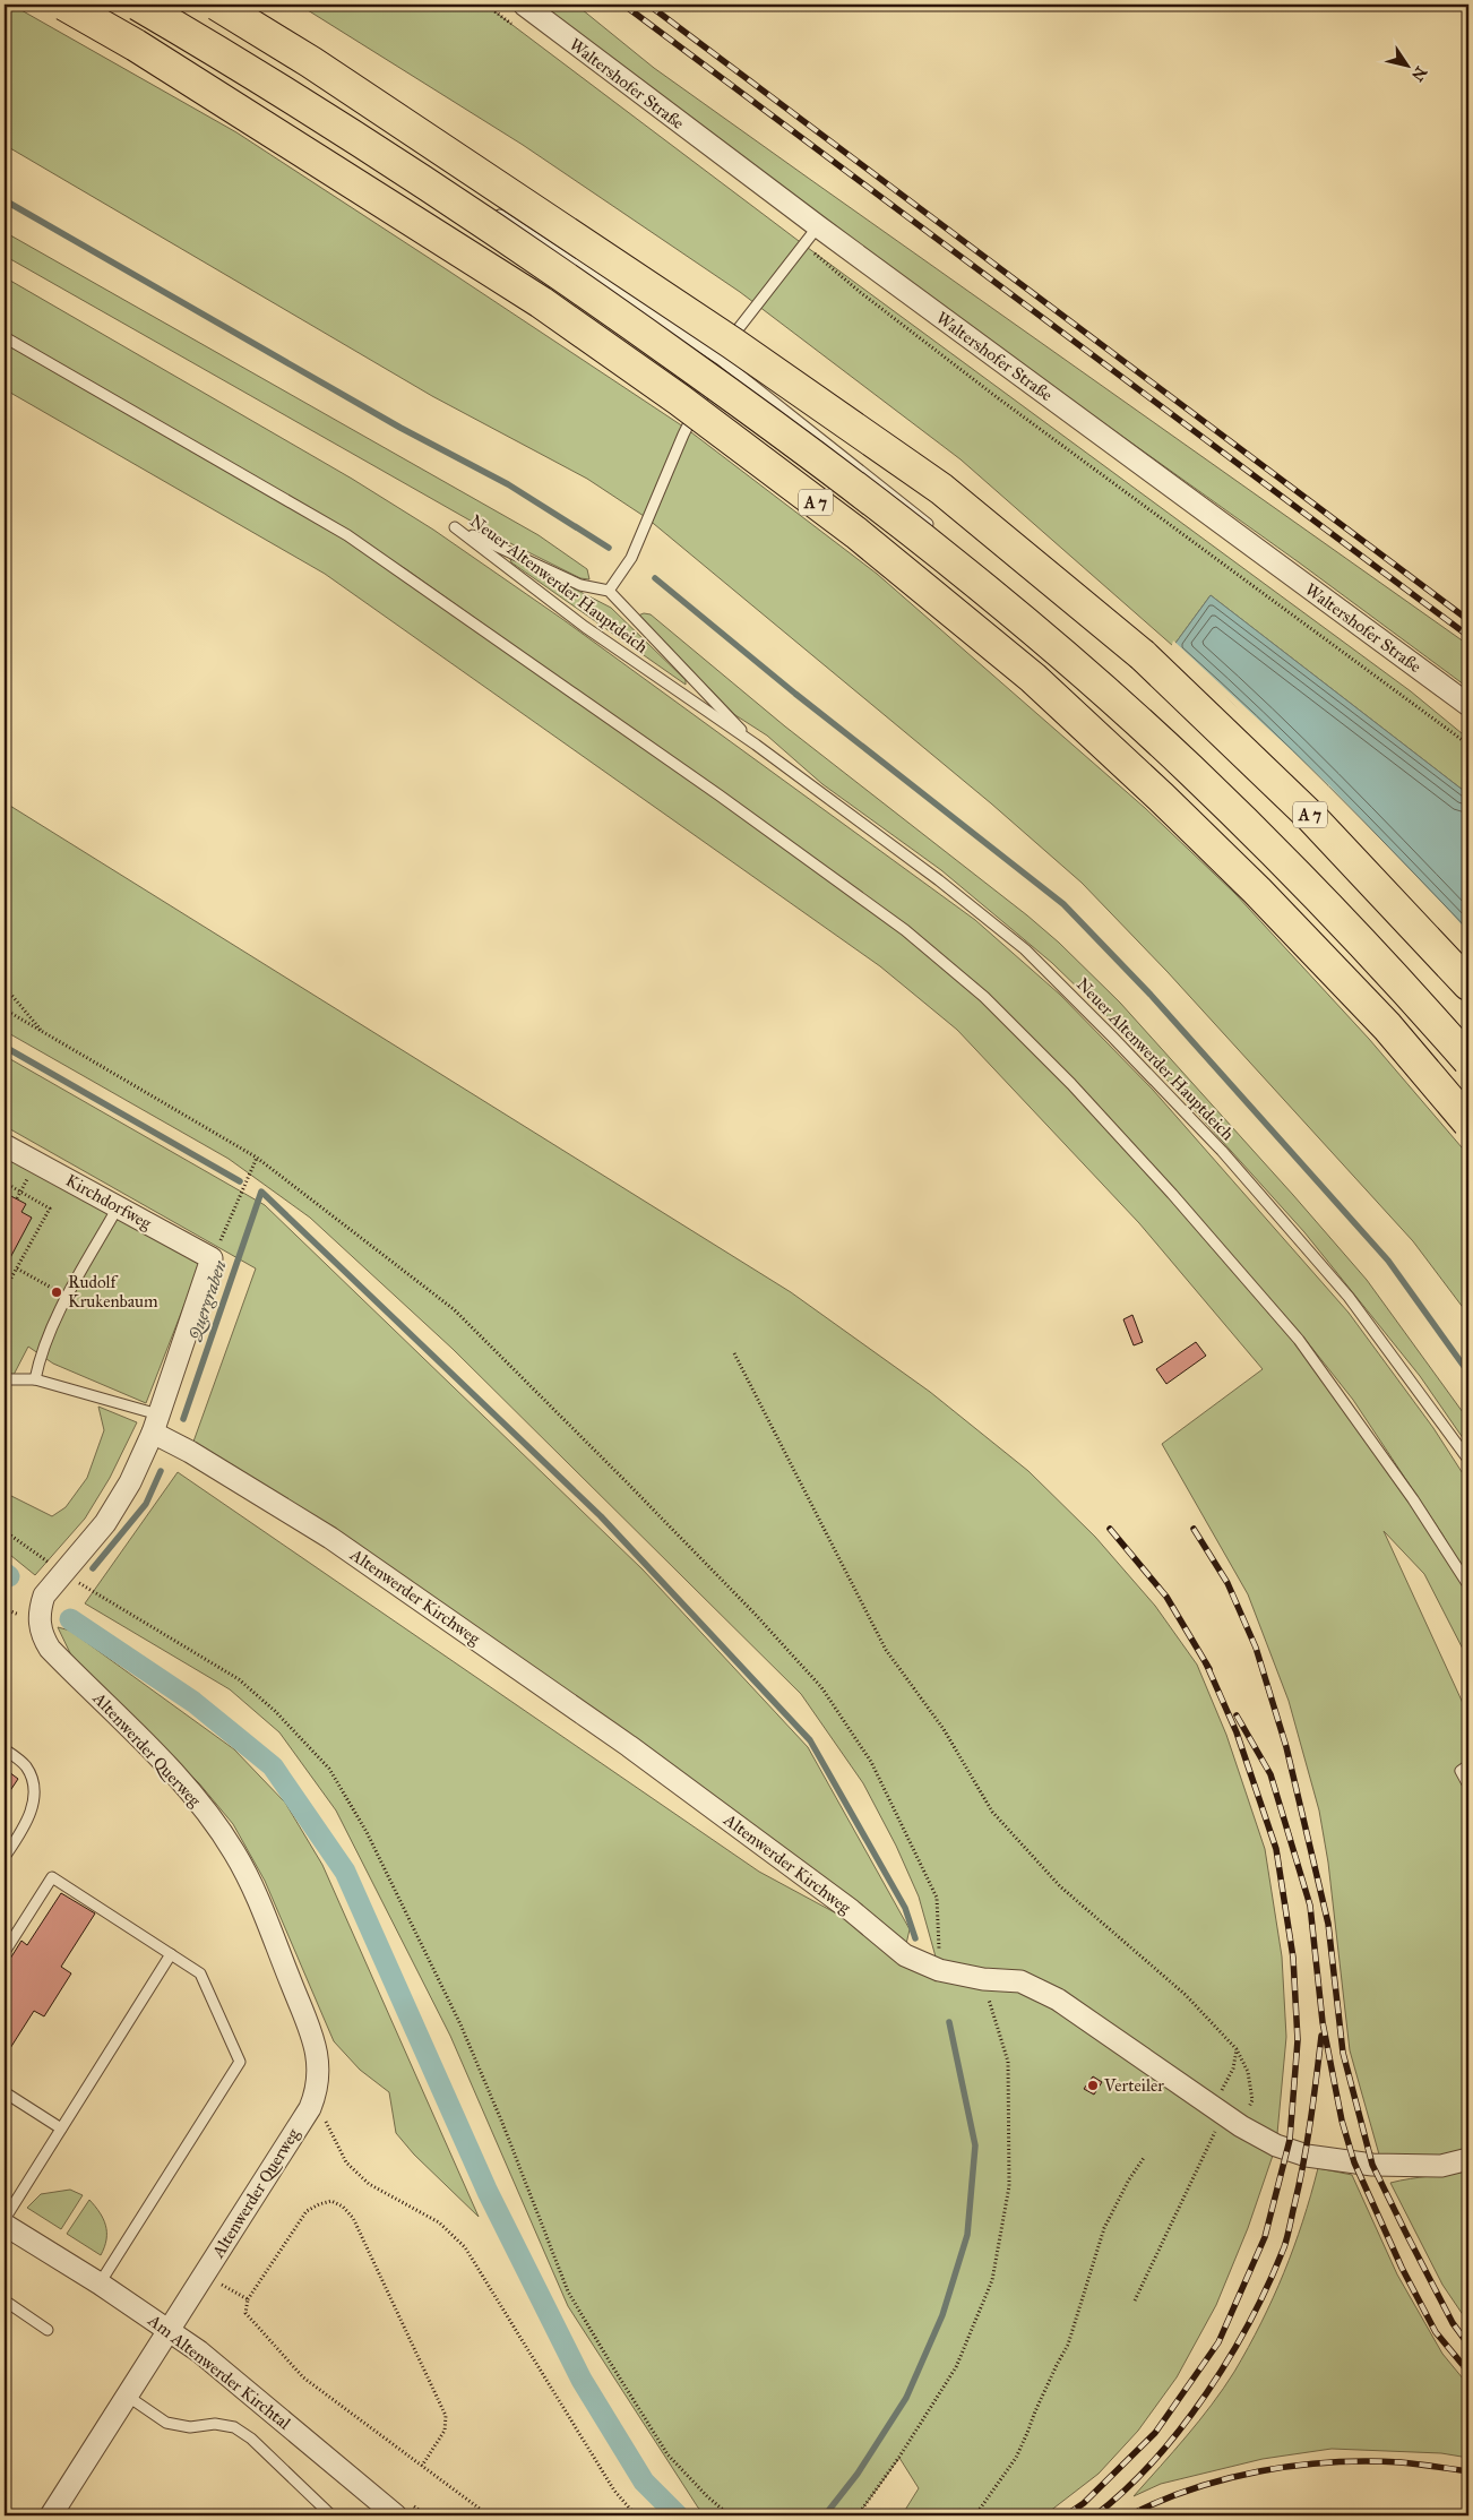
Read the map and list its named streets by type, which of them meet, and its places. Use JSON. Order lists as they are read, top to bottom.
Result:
{
  "streets": {
    "highway": ["A 7"],
    "street": [
      "Waltershofer Straße",
      "Kirchdorfweg",
      "Altenwerder Kirchweg",
      "Altenwerder Querweg",
      "Am Altenwerder Kirchtal"
    ],
    "lane": ["Neuer Altenwerder Hauptdeich"]
  },
  "crossings": [
    ["Kirchdorfweg", "Altenwerder Querweg"],
    ["Altenwerder Kirchweg", "Altenwerder Querweg"],
    ["Altenwerder Querweg", "Am Altenwerder Kirchtal"]
  ],
  "water": ["Quergraben"],
  "places": ["Rudolf Krukenbaum", "Verteiler"],
  "north": "bottom right"
}
